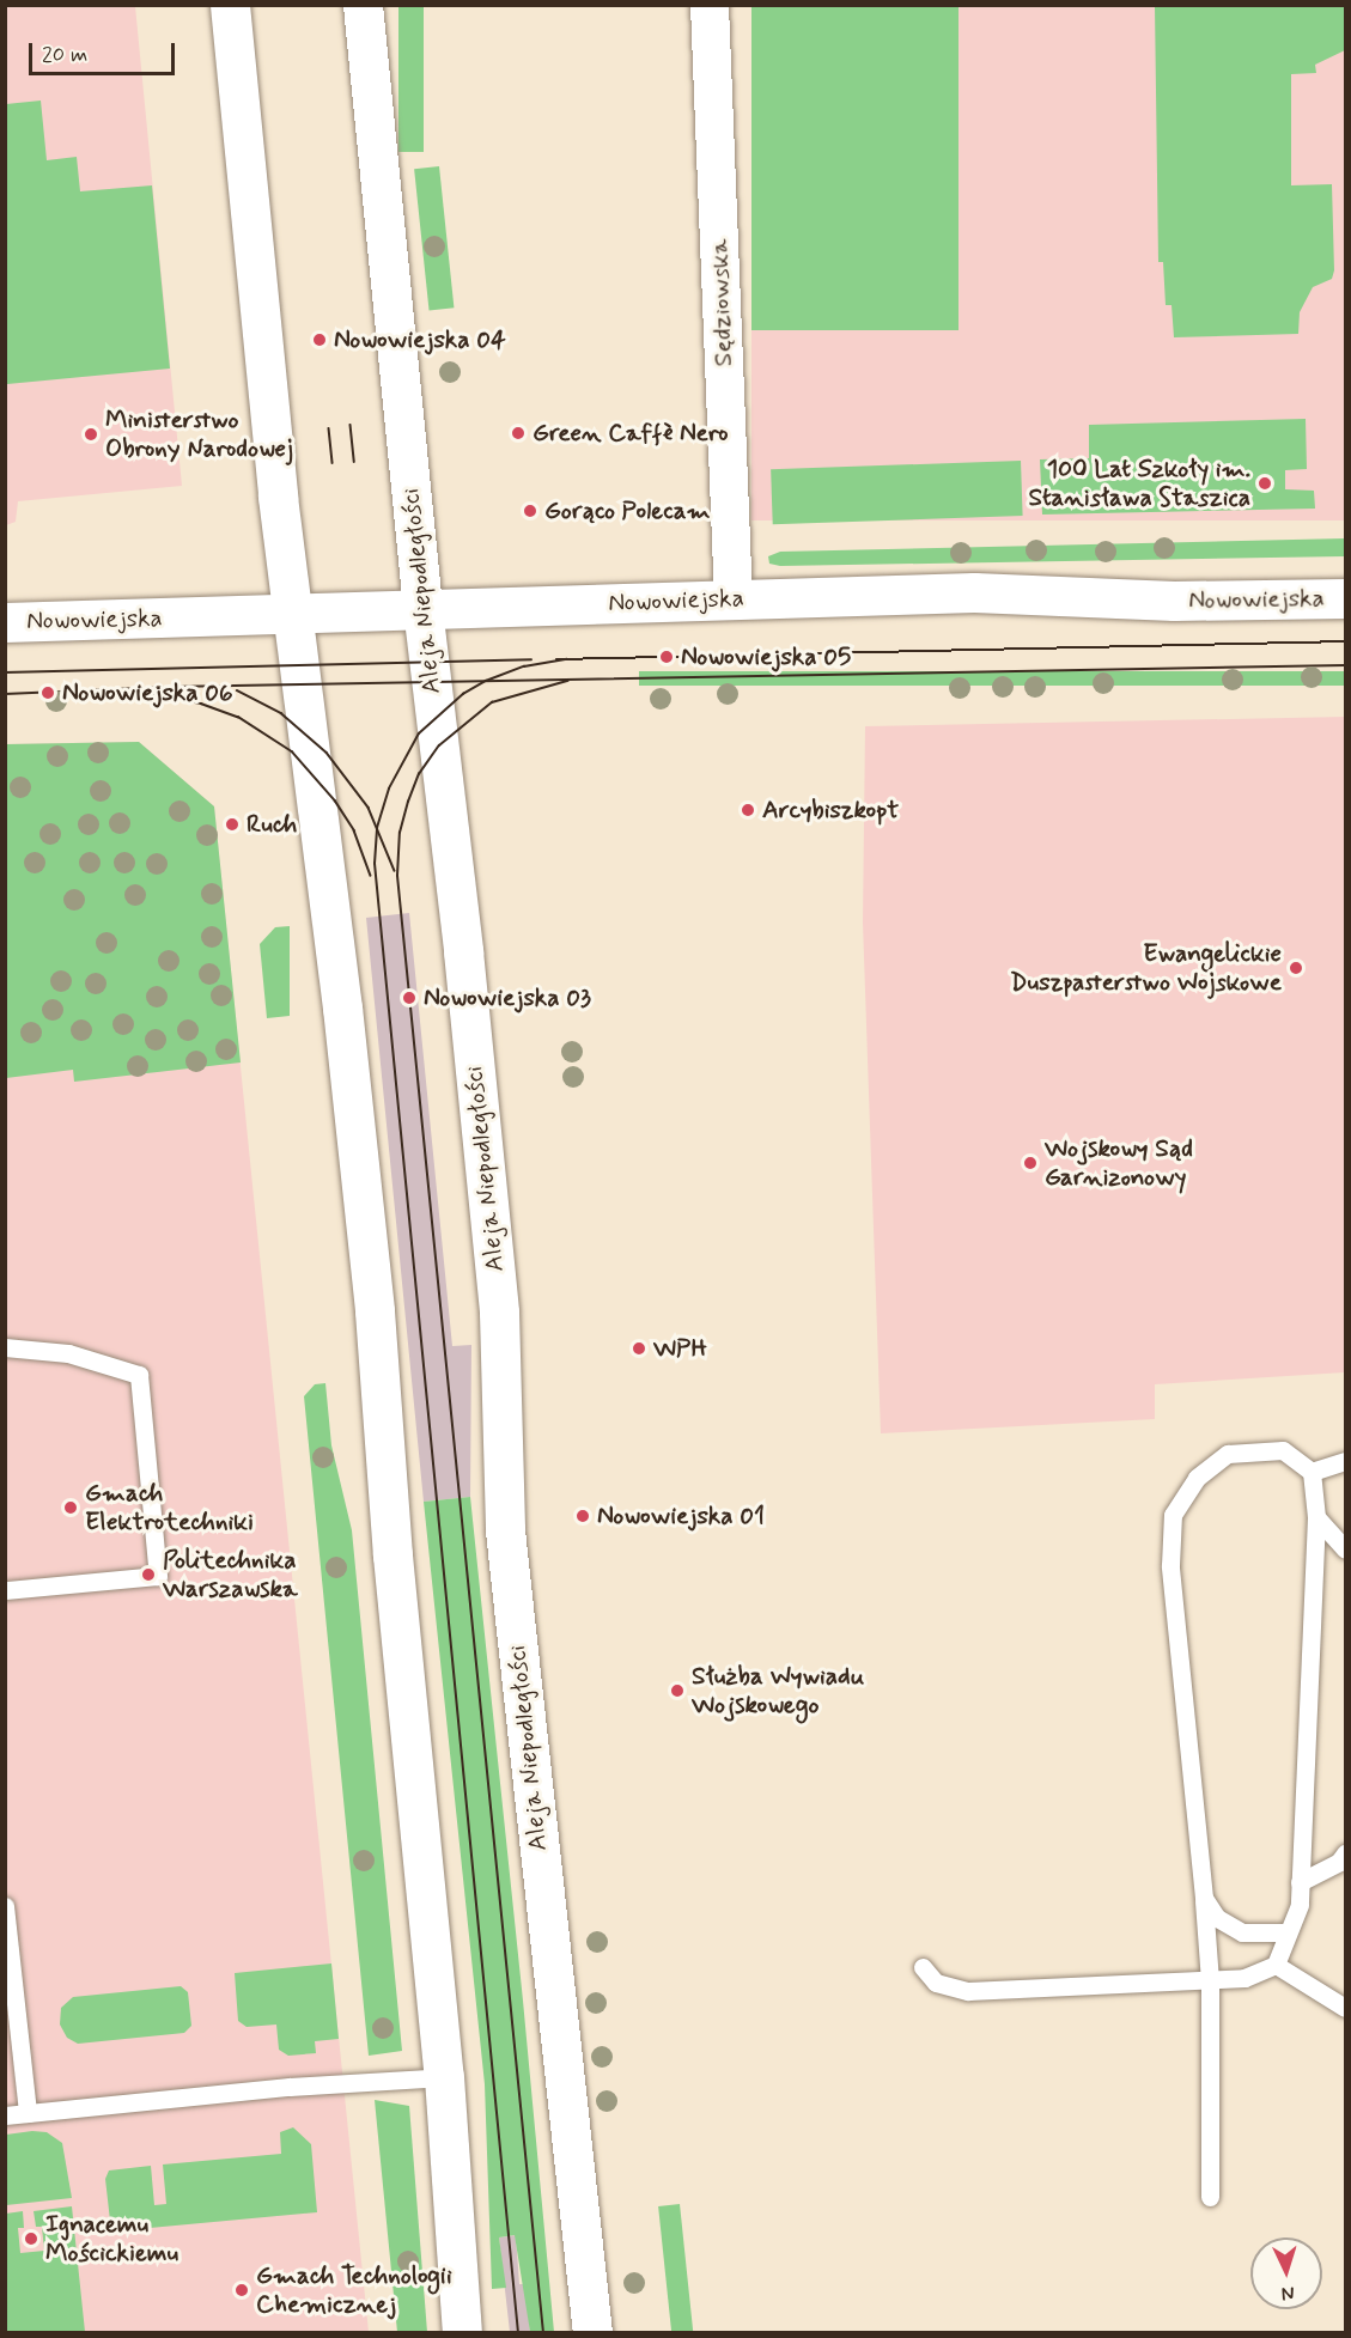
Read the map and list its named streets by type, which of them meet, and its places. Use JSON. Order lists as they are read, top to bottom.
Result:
{
  "streets": {
    "main road": ["Aleja Niepodległości", "Nowowiejska"],
    "street": ["Sędziowska"]
  },
  "crossings": [
    ["Sędziowska", "Nowowiejska"],
    ["Aleja Niepodległości", "Nowowiejska"]
  ],
  "places": [
    "Nowowiejska 04",
    "Green Caffè Nero",
    "Ministerstwo Obrony Narodowej",
    "100 Lat Szkoły im. Stanisława Staszica",
    "Gorąco Polecam",
    "Nowowiejska 05",
    "Nowowiejska 06",
    "Arcybiszkopt",
    "Ruch",
    "Ewangelickie Duszpasterstwo Wojskowe",
    "Nowowiejska 03",
    "Wojskowy Sąd Garnizonowy",
    "WPH",
    "Gmach Elektrotechniki",
    "Nowowiejska 01",
    "Politechnika Warszawska",
    "Służba Wywiadu Wojskowego",
    "Ignacemu Mościckiemu",
    "Gmach Technologii Chemicznej"
  ],
  "scale_bar": "20 m",
  "north": "bottom"
}
